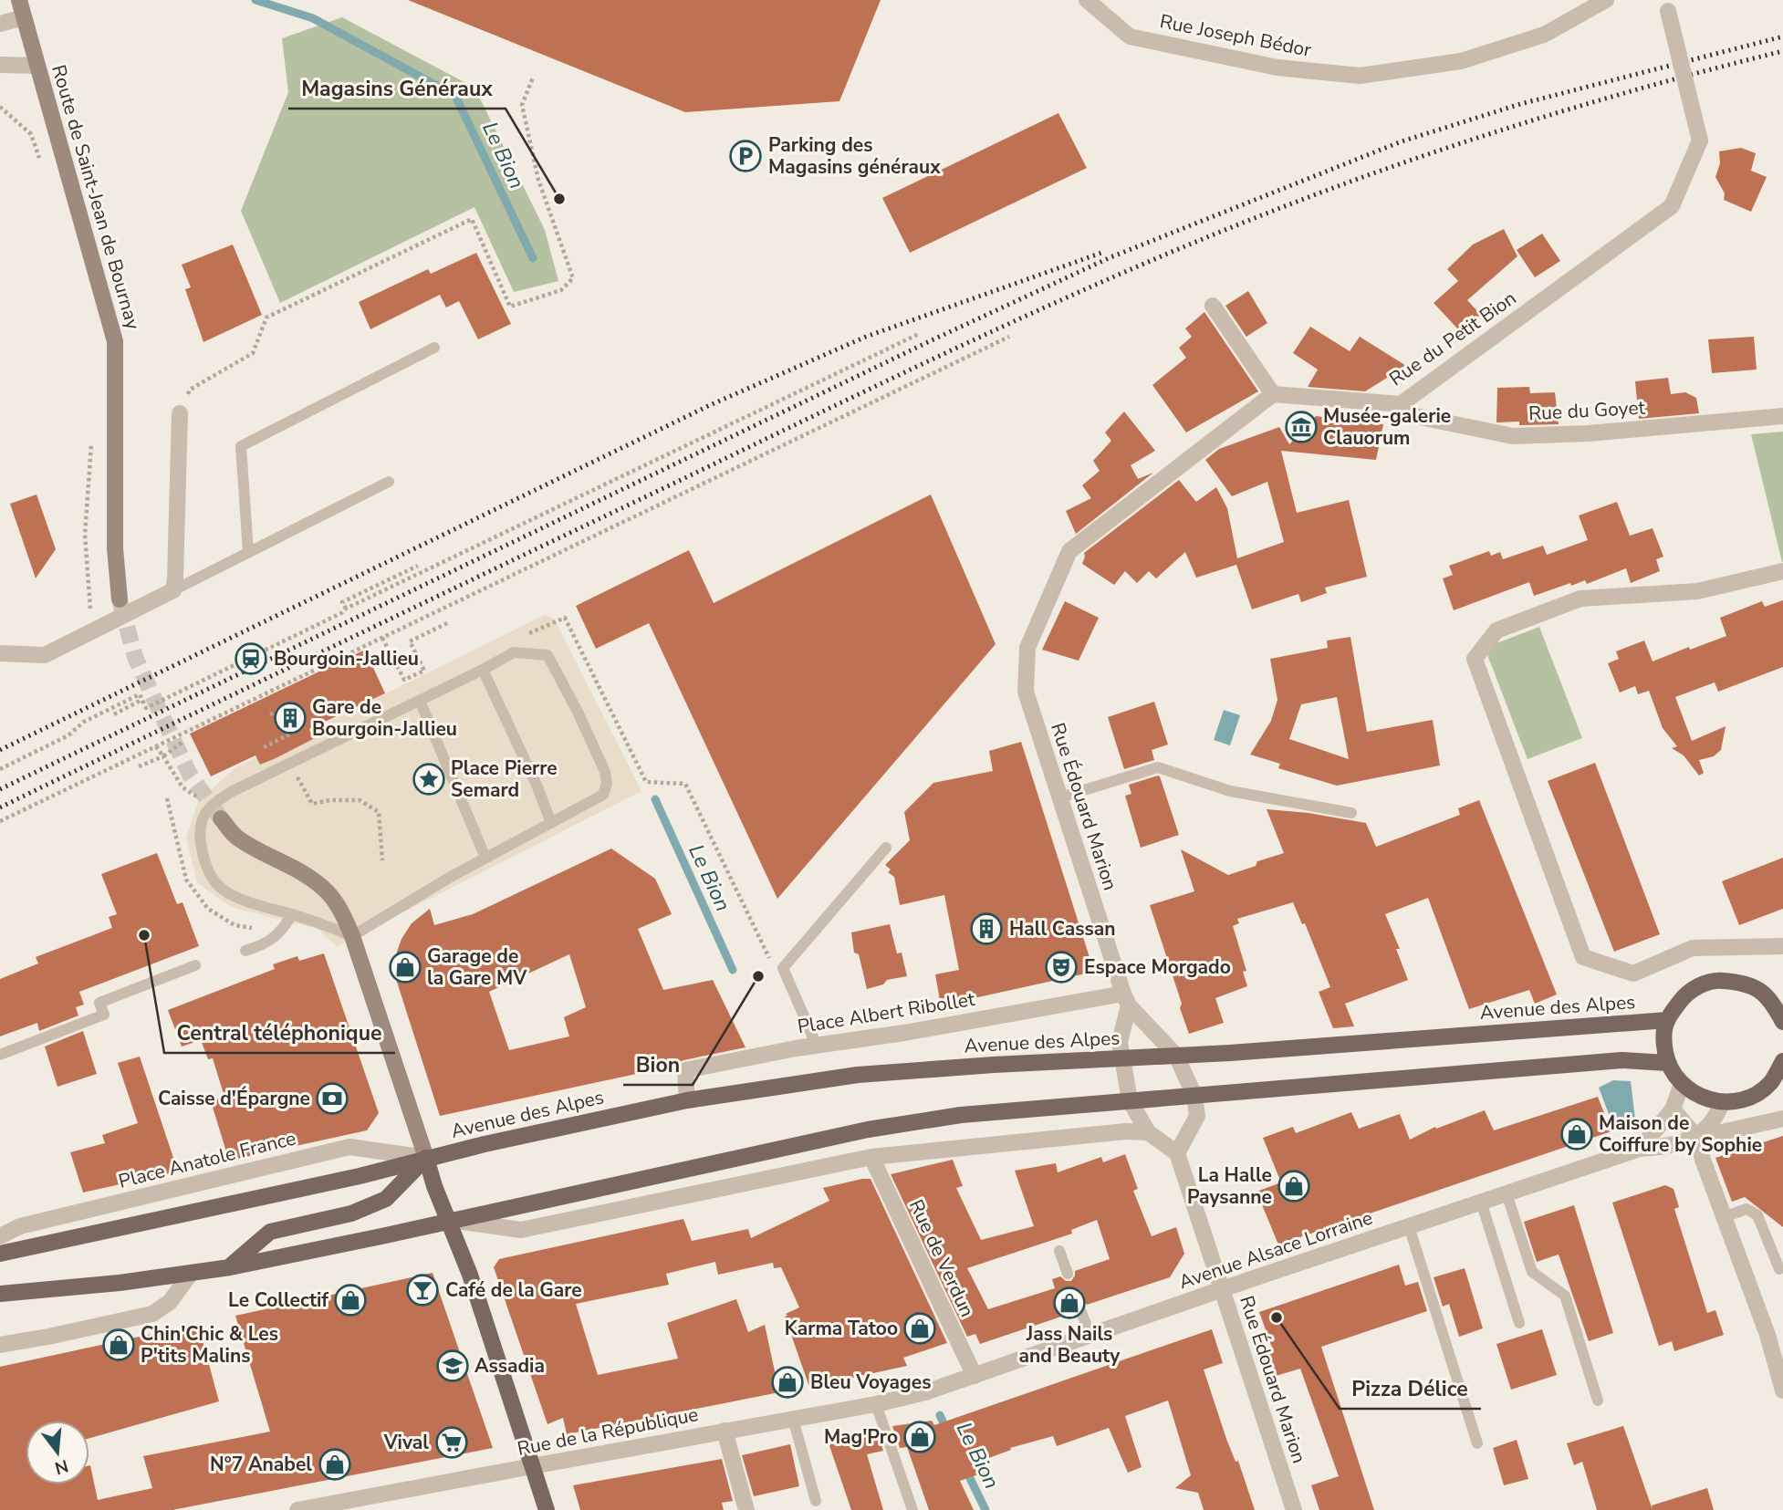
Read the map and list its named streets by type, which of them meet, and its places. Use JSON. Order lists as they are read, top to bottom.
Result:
{
  "streets": {
    "main road": ["Route de Saint-Jean de Bournay", "Avenue des Alpes"],
    "street": [
      "Rue Joseph Bédor",
      "Rue du Petit Bion",
      "Rue du Goyet",
      "Rue Édouard Marion",
      "Place Albert Ribollet",
      "Place Anatole France",
      "Avenue Alsace Lorraine",
      "Rue de Verdun",
      "Rue de la République"
    ]
  },
  "crossings": [
    ["Rue du Petit Bion", "Rue du Goyet"],
    ["Rue du Petit Bion", "Rue Édouard Marion"],
    ["Rue Édouard Marion", "Avenue des Alpes"],
    ["Rue Édouard Marion", "Place Albert Ribollet"],
    ["Rue Édouard Marion", "Avenue Alsace Lorraine"],
    ["Avenue des Alpes", "Place Albert Ribollet"],
    ["Avenue des Alpes", "Place Anatole France"],
    ["Avenue Alsace Lorraine", "Rue de Verdun"],
    ["Avenue Alsace Lorraine", "Rue de la République"]
  ],
  "water": ["Le Bion"],
  "places": {
    "parking": ["Parking des Magasins généraux"],
    "other": [
      "Magasins Généraux",
      "Central téléphonique",
      "Bion",
      "Pizza Délice"
    ],
    "museum": ["Musée-galerie Clauorum"],
    "station": ["Bourgoin-Jallieu"],
    "building": ["Gare de Bourgoin-Jallieu", "Hall Cassan"],
    "place": ["Place Pierre Semard"],
    "shop": [
      "Garage de la Gare MV",
      "Maison de Coiffure by Sophie",
      "La Halle Paysanne",
      "Le Collectif",
      "Jass Nails and Beauty",
      "Karma Tatoo",
      "Chin'Chic & Les P'tits Malins",
      "Bleu Voyages",
      "Mag'Pro",
      "N°7 Anabel"
    ],
    "theatre": ["Espace Morgado"],
    "bank": ["Caisse d'Épargne"],
    "bar": ["Café de la Gare"],
    "school or university": ["Assadia"],
    "supermarket": ["Vival"]
  },
  "north": "bottom"
}
